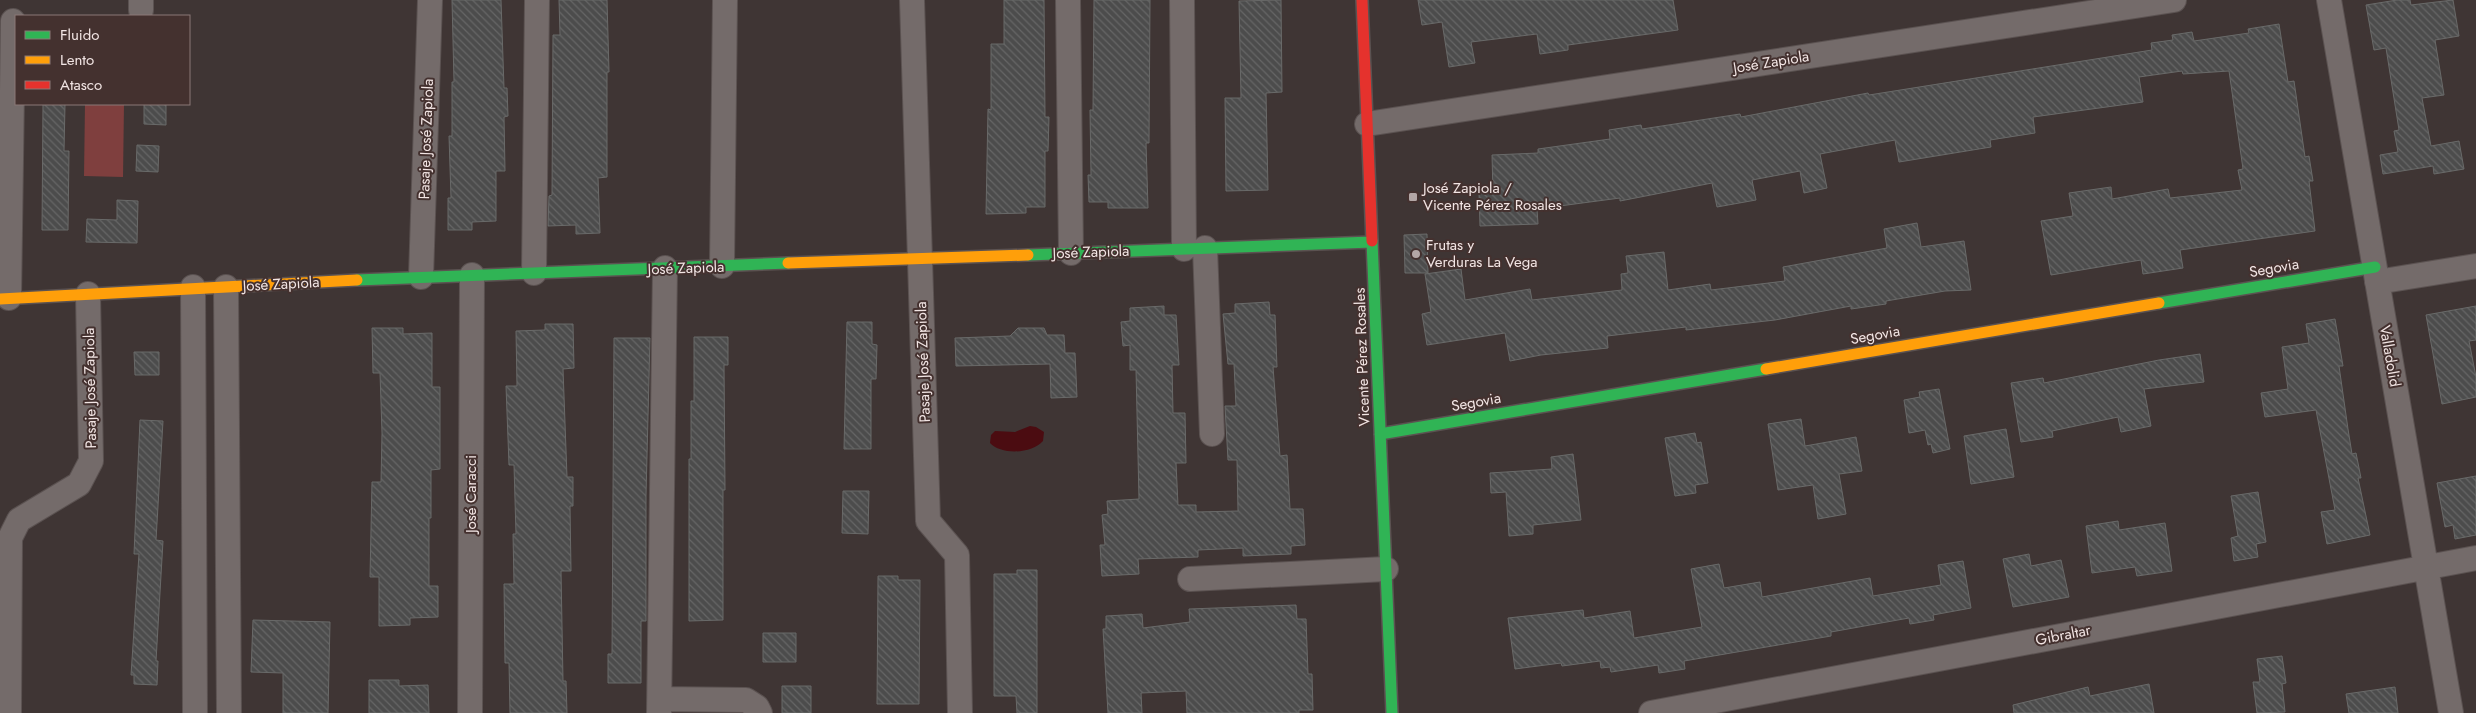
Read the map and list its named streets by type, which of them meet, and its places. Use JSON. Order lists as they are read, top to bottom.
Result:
{
  "streets": {
    "street": [
      "José Zapiola",
      "Pasaje José Zapiola",
      "Segovia",
      "Valladolid",
      "Vicente Pérez Rosales",
      "José Caracci",
      "Gibraltar"
    ]
  },
  "crossings": [
    ["José Zapiola", "Pasaje José Zapiola"],
    ["José Zapiola", "Vicente Pérez Rosales"],
    ["José Zapiola", "José Caracci"],
    ["Segovia", "Valladolid"],
    ["Segovia", "Vicente Pérez Rosales"],
    ["Valladolid", "Gibraltar"]
  ],
  "places": {
    "transit": ["José Zapiola / Vicente Pérez Rosales"],
    "other": ["Frutas y Verduras La Vega"]
  },
  "legend": ["Fluido", "Lento", "Atasco"]
}
